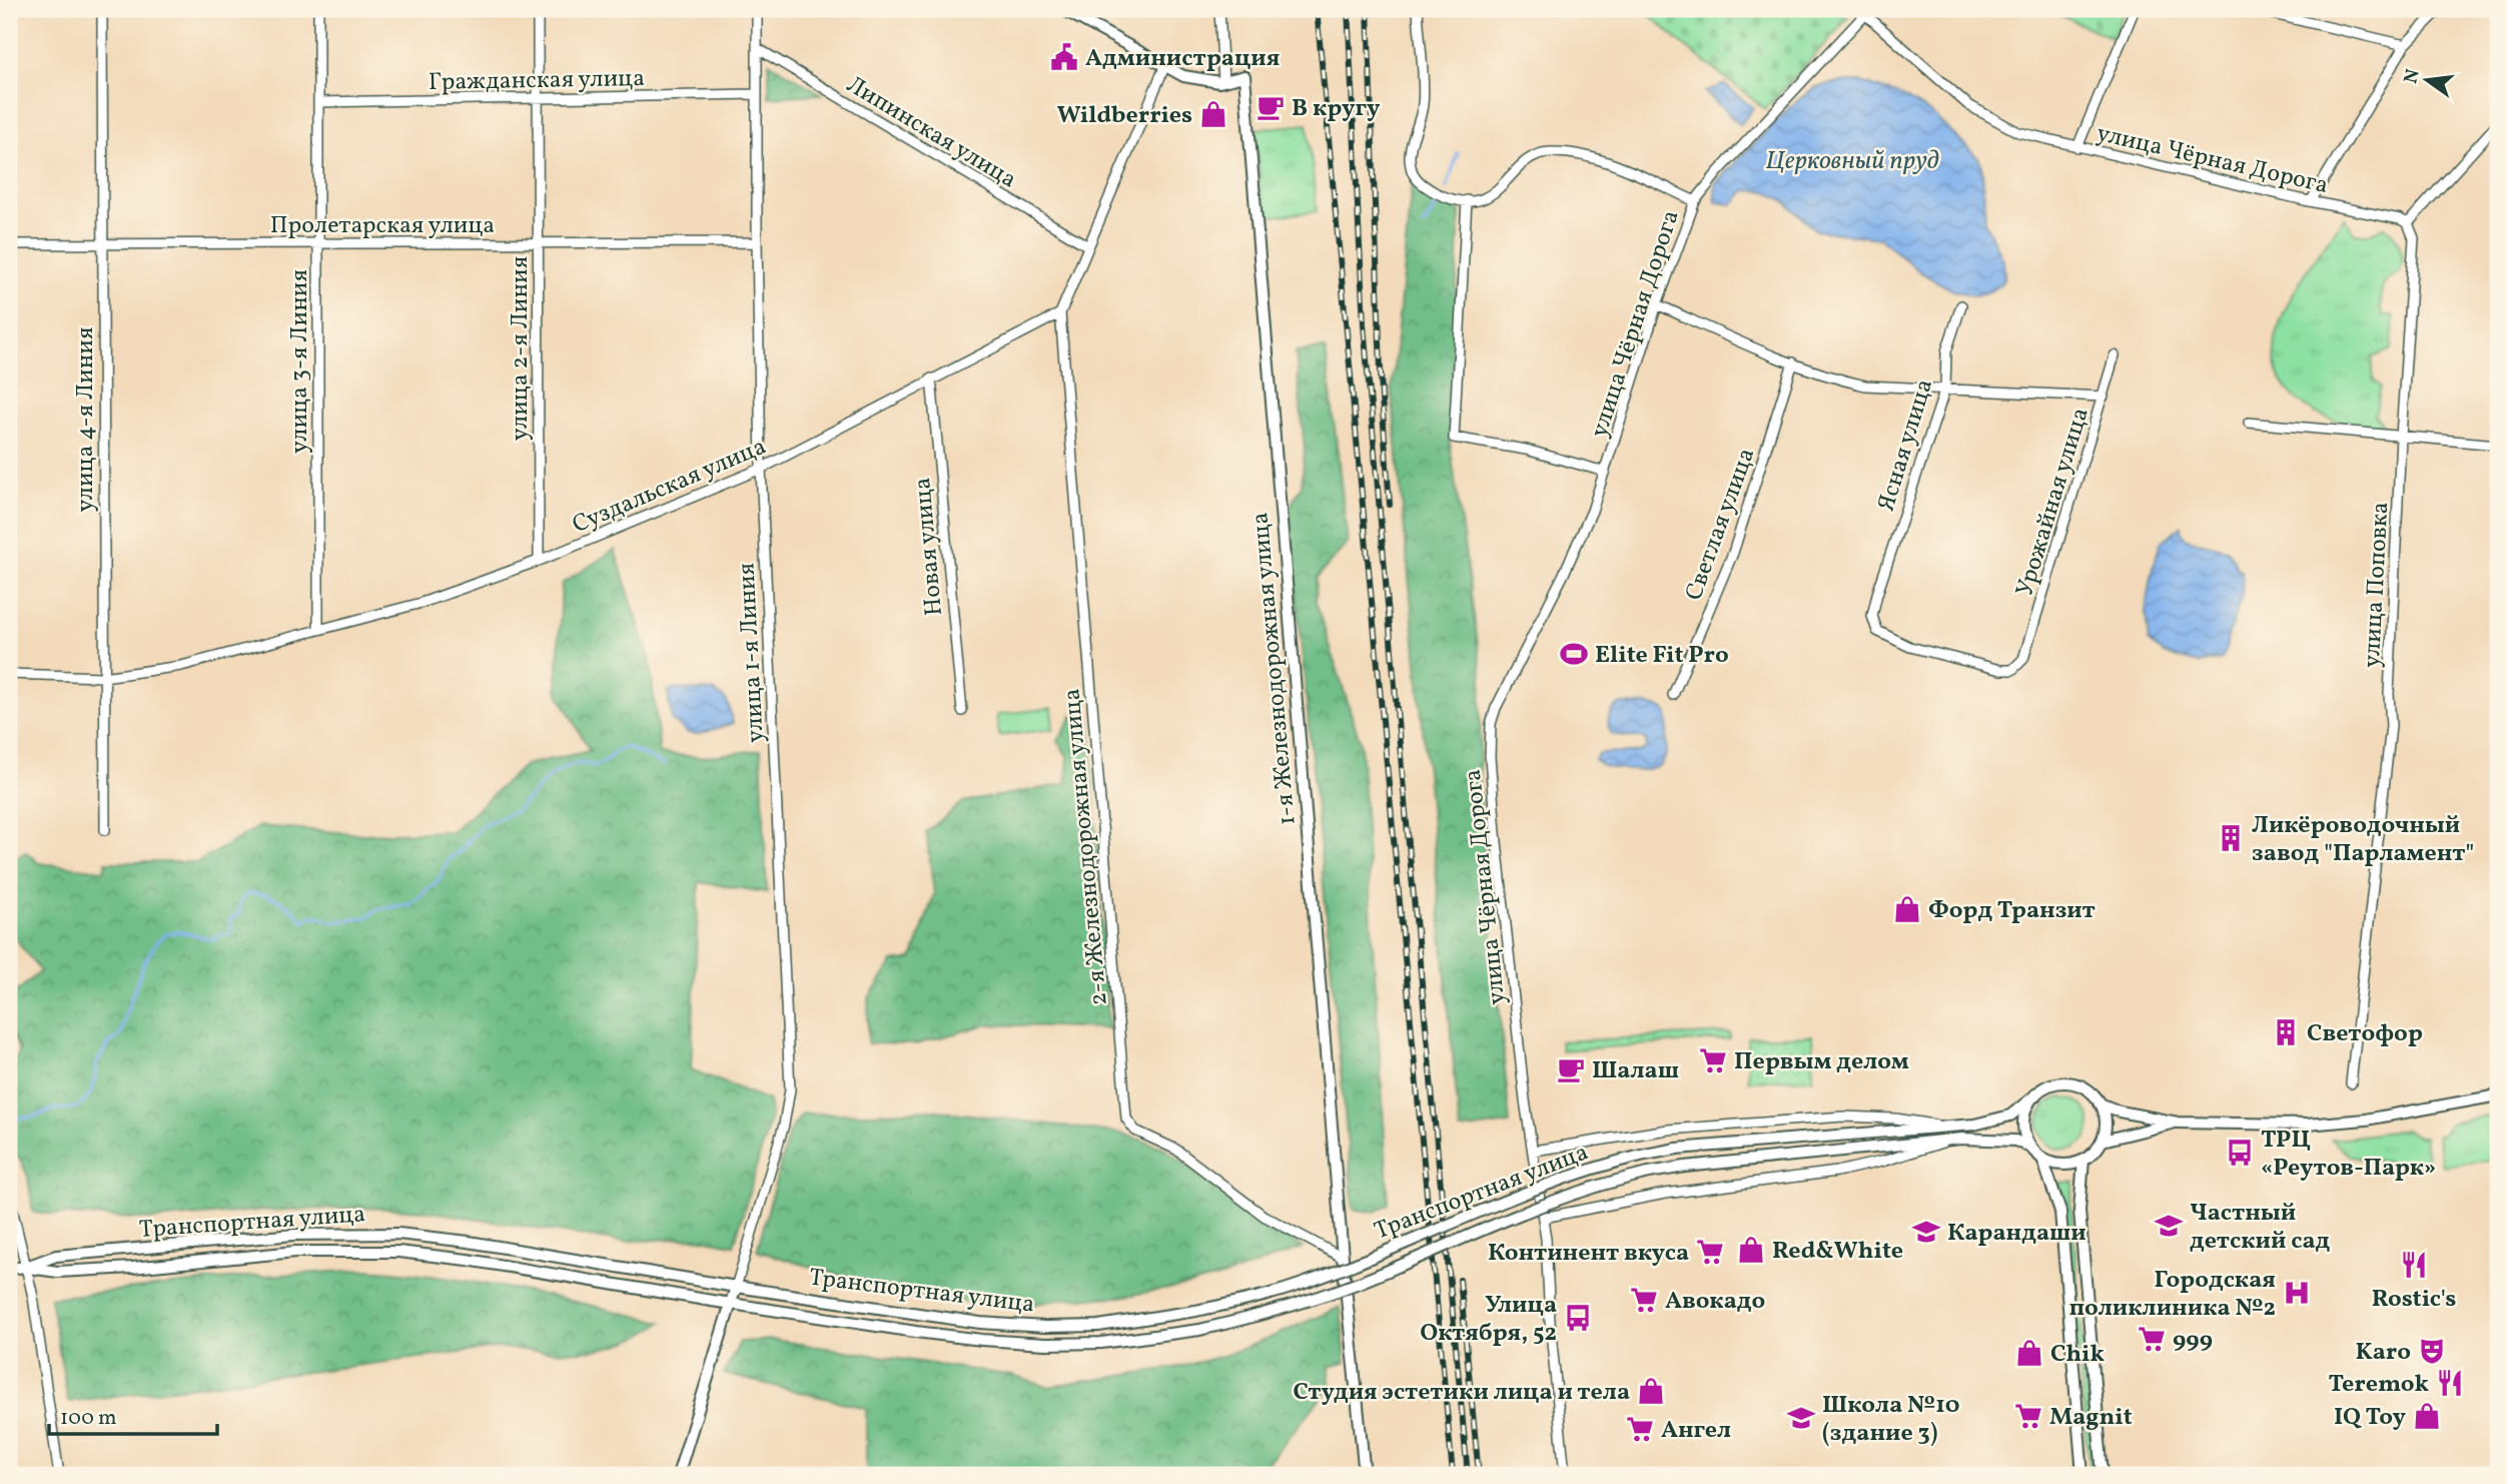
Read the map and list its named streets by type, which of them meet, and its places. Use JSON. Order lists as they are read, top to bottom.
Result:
{
  "streets": {
    "street": [
      "Гражданская улица",
      "Липинская улица",
      "улица Чёрная Дорога",
      "Пролетарская улица",
      "улица 2-я Линия",
      "улица 3-я Линия",
      "улица 4-я Линия",
      "Ясная улица",
      "Суздальская улица",
      "Урожайная улица",
      "Светлая улица",
      "Новая улица",
      "улица Поповка",
      "улица 1-я Линия",
      "1-я Железнодорожная улица",
      "2-я Железнодорожная улица",
      "Транспортная улица"
    ]
  },
  "crossings": [
    ["Гражданская улица", "улица 2-я Линия"],
    ["Гражданская улица", "улица 3-я Линия"],
    ["Гражданская улица", "улица 1-я Линия"],
    ["Липинская улица", "улица 1-я Линия"],
    ["улица Чёрная Дорога", "улица Поповка"],
    ["Пролетарская улица", "улица 2-я Линия"],
    ["Пролетарская улица", "улица 3-я Линия"],
    ["Пролетарская улица", "улица 4-я Линия"],
    ["Пролетарская улица", "улица 1-я Линия"],
    ["улица 2-я Линия", "Суздальская улица"],
    ["улица 3-я Линия", "Суздальская улица"],
    ["улица 4-я Линия", "Суздальская улица"],
    ["Ясная улица", "Урожайная улица"],
    ["Суздальская улица", "Новая улица"],
    ["Суздальская улица", "улица 1-я Линия"],
    ["Суздальская улица", "2-я Железнодорожная улица"],
    ["улица 1-я Линия", "Транспортная улица"],
    ["1-я Железнодорожная улица", "2-я Железнодорожная улица"]
  ],
  "water": ["Церковный пруд"],
  "places": {
    "public building": ["Администрация"],
    "cafe": ["В кругу", "Шалаш"],
    "shop": [
      "Wildberries",
      "Форд Транзит",
      "Red&White",
      "Chik",
      "Студия эстетики лица и тела",
      "IQ Toy"
    ],
    "sports": ["Elite Fit Pro"],
    "building": ["Ликёроводочный завод \"Парламент\"", "Светофор"],
    "supermarket": [
      "Первым делом",
      "Континент вкуса",
      "Авокадо",
      "999",
      "Magnit",
      "Ангел"
    ],
    "bus stop": ["ТРЦ «Реутов-Парк»", "Улица Октября, 52"],
    "school or university": ["Частный детский сад", "Карандаши", "Школа №10 (здание 3)"],
    "restaurant": ["Rostic's", "Teremok"],
    "hospital": ["Городская поликлиника №2"],
    "theatre": ["Karo"]
  },
  "scale_bar": "100 m",
  "north": "left"
}
